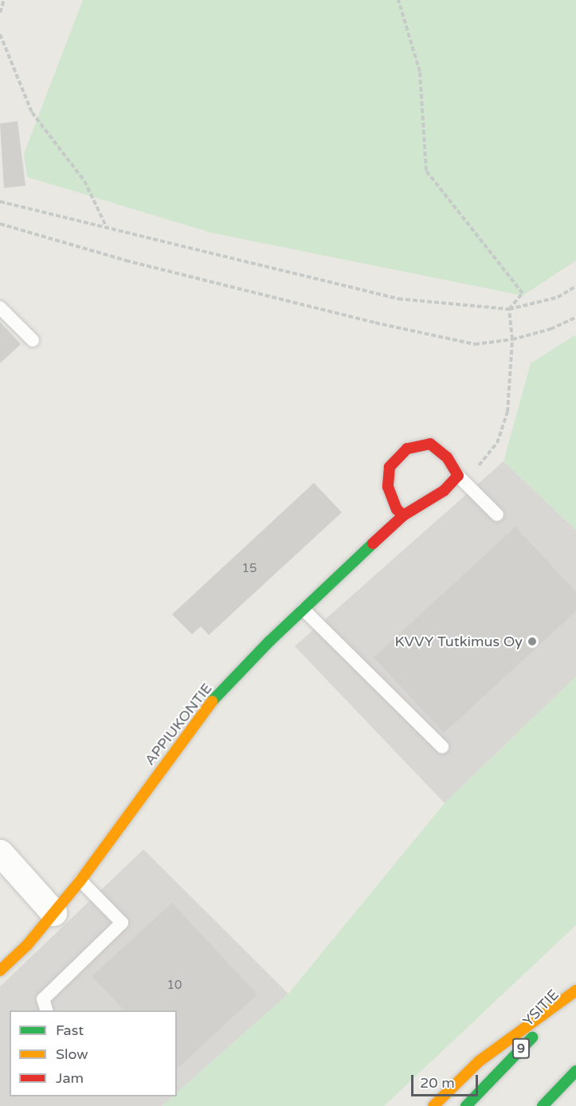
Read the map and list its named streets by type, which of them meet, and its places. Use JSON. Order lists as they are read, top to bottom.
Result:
{
  "streets": {
    "main road": ["APPIUKONTIE", "YSITIE", "9"]
  },
  "places": ["KVVY Tutkimus Oy"],
  "house_numbers": ["15", "10"],
  "legend": ["Fast", "Slow", "Jam"],
  "scale_bar": "20 m"
}
